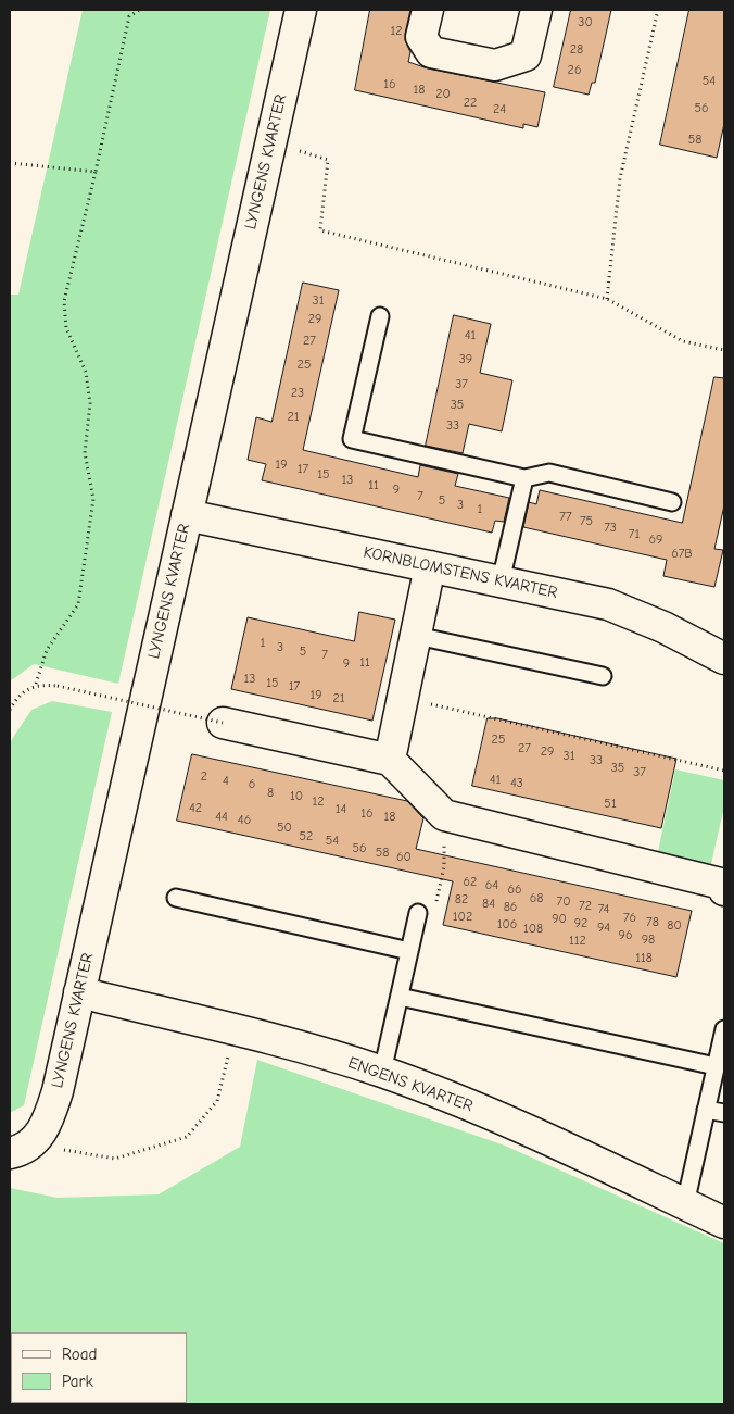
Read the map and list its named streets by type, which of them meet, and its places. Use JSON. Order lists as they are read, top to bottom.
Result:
{
  "streets": {
    "street": ["LYNGENS KVARTER", "KORNBLOMSTENS KVARTER", "ENGENS KVARTER"]
  },
  "crossings": [
    ["LYNGENS KVARTER", "KORNBLOMSTENS KVARTER"],
    ["LYNGENS KVARTER", "ENGENS KVARTER"]
  ],
  "house_numbers": [
    "30",
    "12",
    "28",
    "26",
    "54",
    "16",
    "18",
    "20",
    "22",
    "56",
    "24",
    "58",
    "31",
    "29",
    "41",
    "27",
    "39",
    "25",
    "37",
    "23",
    "35",
    "21",
    "33",
    "19",
    "17",
    "15",
    "13",
    "11",
    "9",
    "7",
    "5",
    "3",
    "1",
    "77",
    "75",
    "73",
    "71",
    "69",
    "67B",
    "1",
    "3",
    "5",
    "7",
    "11",
    "9",
    "13",
    "15",
    "17",
    "19",
    "21",
    "25",
    "27",
    "29",
    "31",
    "33",
    "35",
    "37",
    "2",
    "41",
    "4",
    "43",
    "6",
    "8",
    "10",
    "12",
    "51",
    "42",
    "14",
    "16",
    "44",
    "18",
    "46",
    "50",
    "52",
    "54",
    "56",
    "58",
    "60",
    "62",
    "64",
    "66",
    "68",
    "82",
    "70",
    "84",
    "72",
    "86",
    "74",
    "102",
    "76",
    "90",
    "78",
    "92",
    "106",
    "80",
    "94",
    "108",
    "96",
    "98",
    "112",
    "118"
  ],
  "legend": ["Road", "Park"]
}
